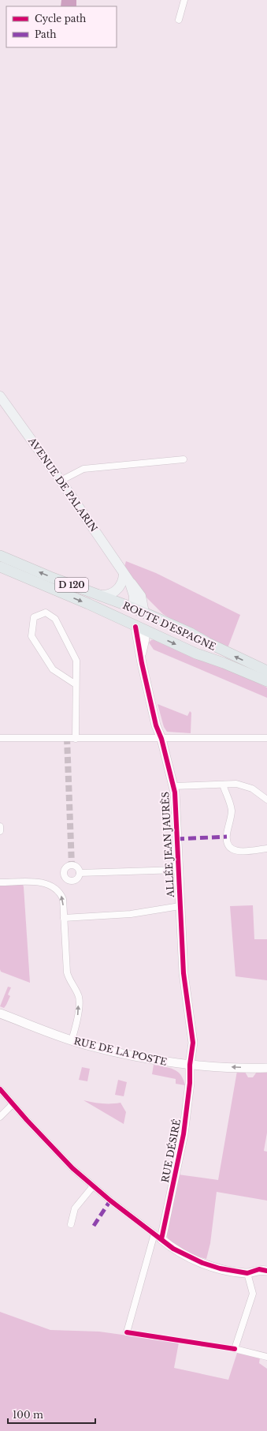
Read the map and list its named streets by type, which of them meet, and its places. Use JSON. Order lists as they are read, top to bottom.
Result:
{
  "streets": {
    "main road": ["AVENUE DE PALARIN", "D 120", "ROUTE D'ESPAGNE"],
    "street": ["ALLÉE JEAN JAURÈS", "RUE DE LA POSTE", "RUE DÉSIRÉ"]
  },
  "crossings": [
    ["AVENUE DE PALARIN", "ROUTE D'ESPAGNE"],
    ["ROUTE D'ESPAGNE", "ALLÉE JEAN JAURÈS"],
    ["ALLÉE JEAN JAURÈS", "RUE DE LA POSTE"],
    ["ALLÉE JEAN JAURÈS", "RUE DÉSIRÉ"],
    ["RUE DE LA POSTE", "RUE DÉSIRÉ"]
  ],
  "legend": ["Cycle path", "Path"],
  "scale_bar": "100 m"
}
